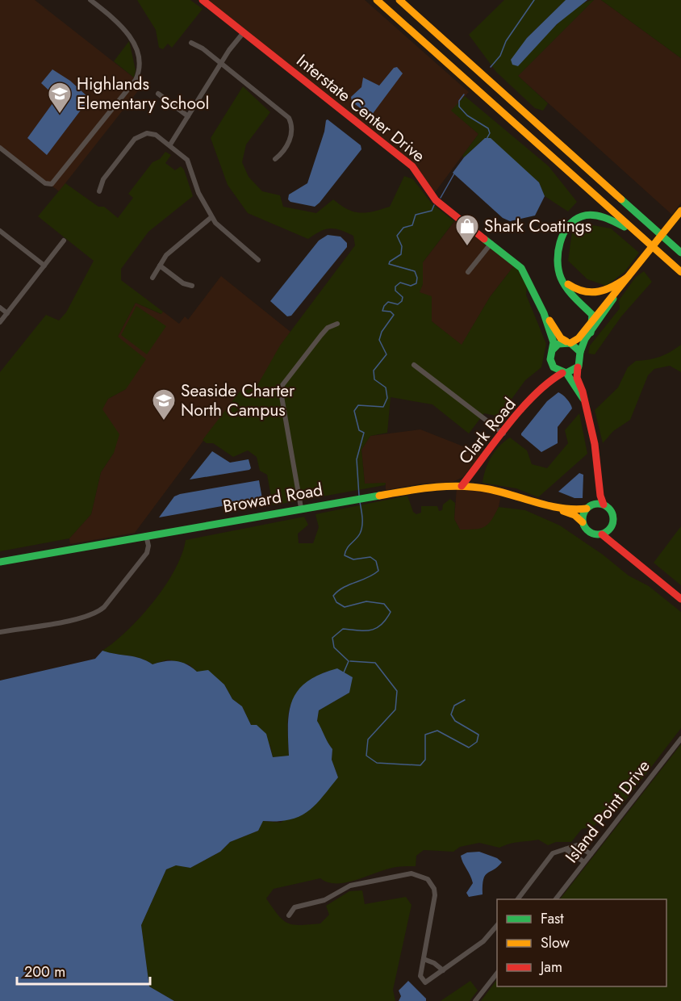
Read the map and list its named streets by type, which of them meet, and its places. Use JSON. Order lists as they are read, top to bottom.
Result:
{
  "streets": {
    "main road": ["Interstate Center Drive", "Clark Road", "Broward Road"],
    "street": ["Island Point Drive"]
  },
  "crossings": [
    ["Interstate Center Drive", "Clark Road"],
    ["Clark Road", "Broward Road"]
  ],
  "places": {
    "school or university": ["Highlands Elementary School", "Seaside Charter North Campus"],
    "shop": ["Shark Coatings"]
  },
  "legend": ["Fast", "Slow", "Jam"],
  "scale_bar": "200 m"
}
